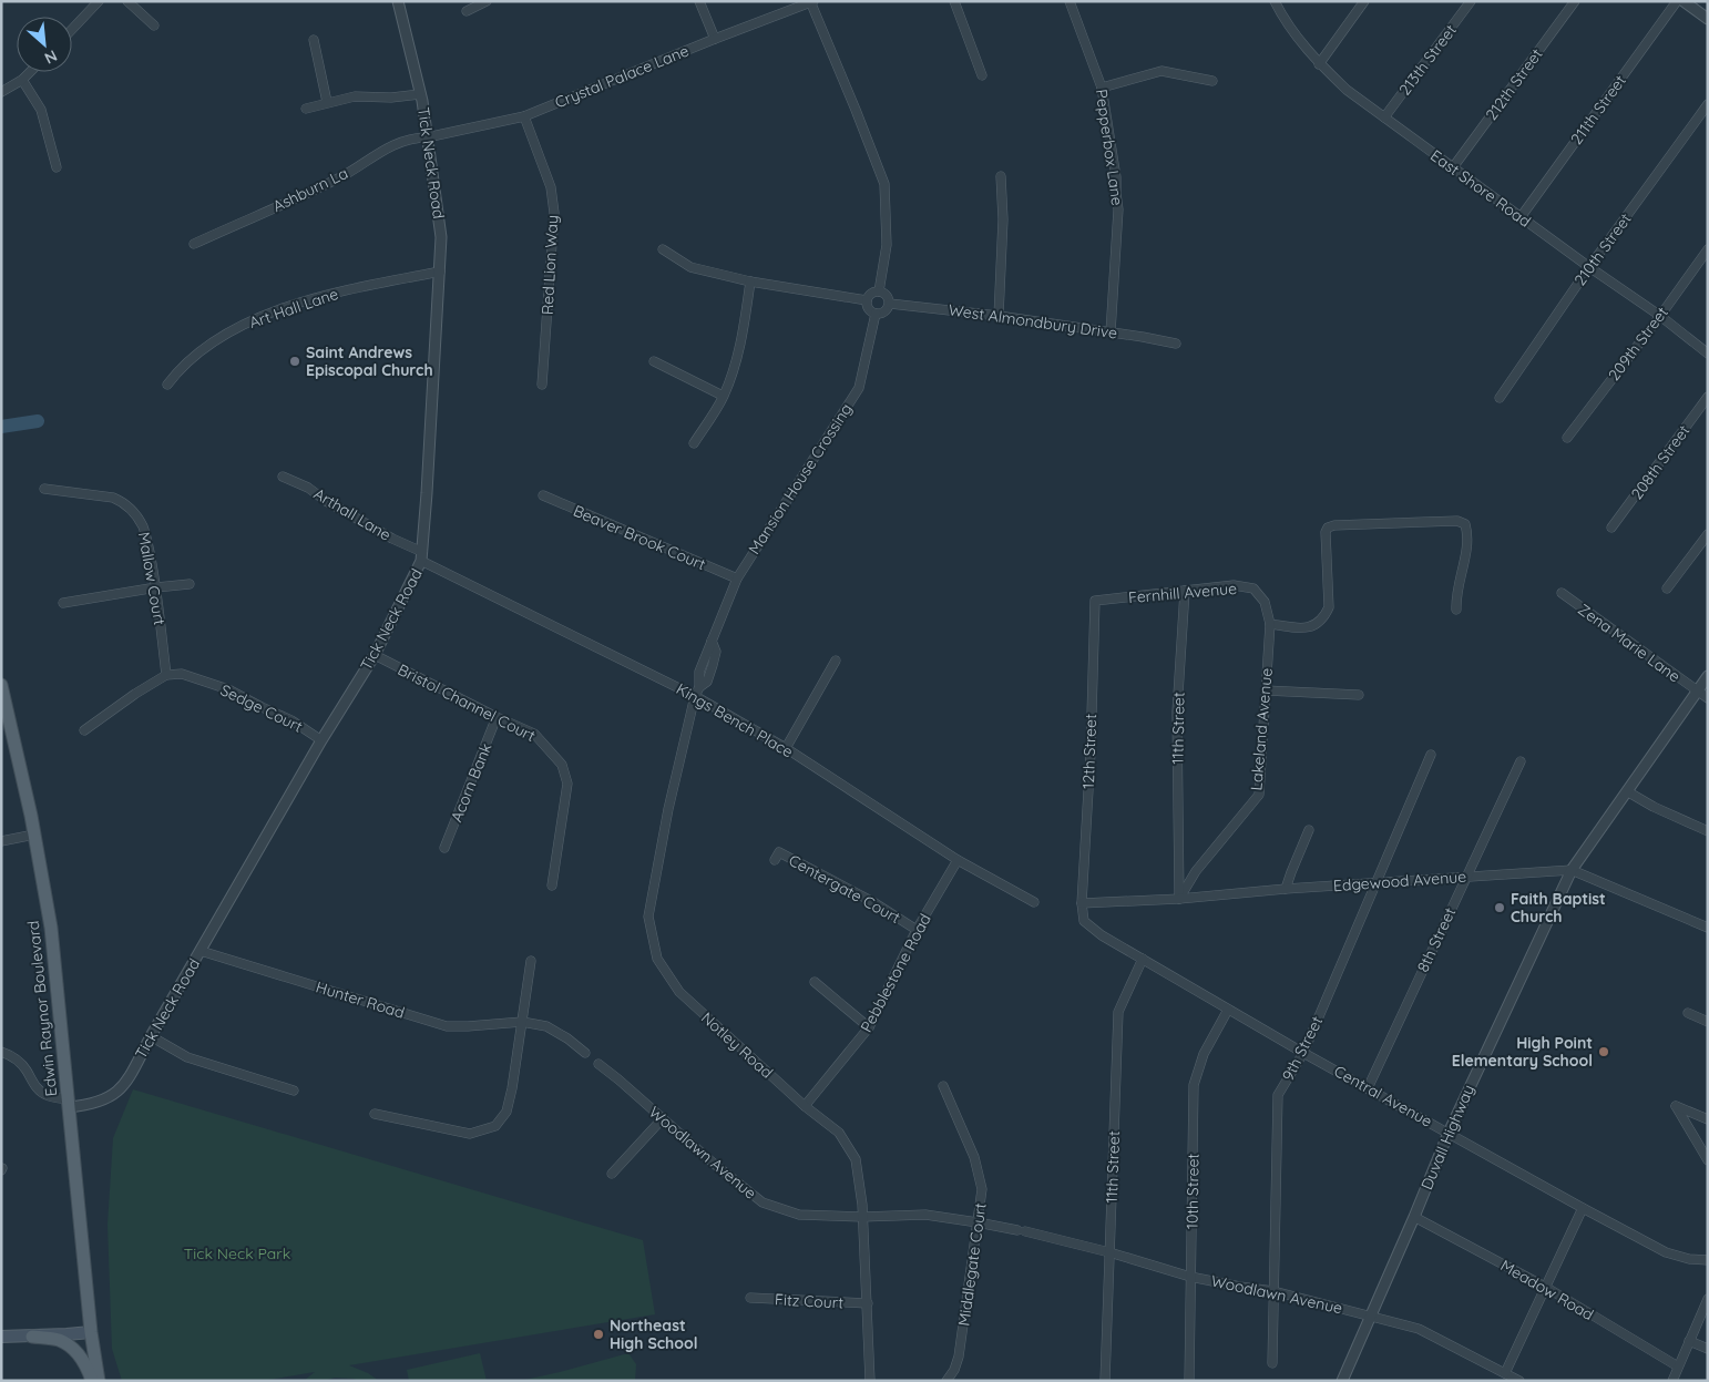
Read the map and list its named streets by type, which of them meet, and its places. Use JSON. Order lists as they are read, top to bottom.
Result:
{
  "streets": {
    "main road": ["Edwin Raynor Boulevard"],
    "street": [
      "213th Street",
      "Crystal Palace Lane",
      "212th Street",
      "211th Street",
      "Pepperbox Lane",
      "Tick Neck Road",
      "East Shore Road",
      "Ashburn La",
      "210th Street",
      "Red Lion Way",
      "Art Hall Lane",
      "West Almondbury Drive",
      "209th Street",
      "208th Street",
      "Mansion House Crossing",
      "Arthall Lane",
      "Beaver Brook Court",
      "Mallow Court",
      "Fernhill Avenue",
      "Zena Marie Lane",
      "Bristol Channel Court",
      "Sedge Court",
      "Kings Bench Place",
      "11th Street",
      "Lakeland Avenue",
      "12th Street",
      "Acorn Bank",
      "Edgewood Avenue",
      "Centergate Court",
      "8th Street",
      "Pebblestone Road",
      "Hunter Road",
      "Notley Road",
      "9th Street",
      "Central Avenue",
      "Duvall Highway",
      "Woodlawn Avenue",
      "10th Street",
      "Middlegate Court",
      "Meadow Road",
      "Fitz Court"
    ]
  },
  "crossings": [
    ["213th Street", "East Shore Road"],
    ["Crystal Palace Lane", "Tick Neck Road"],
    ["Crystal Palace Lane", "Ashburn La"],
    ["Crystal Palace Lane", "Red Lion Way"],
    ["212th Street", "East Shore Road"],
    ["211th Street", "East Shore Road"],
    ["Pepperbox Lane", "West Almondbury Drive"],
    ["Tick Neck Road", "Ashburn La"],
    ["Tick Neck Road", "Art Hall Lane"],
    ["Tick Neck Road", "Arthall Lane"],
    ["Tick Neck Road", "Bristol Channel Court"],
    ["Tick Neck Road", "Sedge Court"],
    ["Tick Neck Road", "Kings Bench Place"],
    ["Tick Neck Road", "Hunter Road"],
    ["Tick Neck Road", "Edwin Raynor Boulevard"],
    ["East Shore Road", "210th Street"],
    ["East Shore Road", "209th Street"],
    ["West Almondbury Drive", "Mansion House Crossing"],
    ["Mansion House Crossing", "Beaver Brook Court"],
    ["Mansion House Crossing", "Kings Bench Place"],
    ["Mansion House Crossing", "Notley Road"],
    ["Arthall Lane", "Kings Bench Place"],
    ["Mallow Court", "Sedge Court"],
    ["Fernhill Avenue", "11th Street"],
    ["Fernhill Avenue", "Lakeland Avenue"],
    ["Fernhill Avenue", "12th Street"],
    ["Zena Marie Lane", "Duvall Highway"],
    ["Bristol Channel Court", "Acorn Bank"],
    ["Kings Bench Place", "Pebblestone Road"],
    ["Kings Bench Place", "Notley Road"],
    ["11th Street", "Lakeland Avenue"],
    ["11th Street", "Edgewood Avenue"],
    ["11th Street", "Central Avenue"],
    ["11th Street", "Woodlawn Avenue"],
    ["Lakeland Avenue", "Edgewood Avenue"],
    ["12th Street", "Edgewood Avenue"],
    ["12th Street", "Central Avenue"],
    ["Edgewood Avenue", "8th Street"],
    ["Edgewood Avenue", "9th Street"],
    ["Edgewood Avenue", "Central Avenue"],
    ["Edgewood Avenue", "Duvall Highway"],
    ["Centergate Court", "Pebblestone Road"],
    ["8th Street", "Central Avenue"],
    ["Pebblestone Road", "Notley Road"],
    ["Notley Road", "Woodlawn Avenue"],
    ["Notley Road", "Fitz Court"],
    ["9th Street", "Central Avenue"],
    ["9th Street", "Woodlawn Avenue"],
    ["Central Avenue", "Duvall Highway"],
    ["Central Avenue", "10th Street"],
    ["Duvall Highway", "Woodlawn Avenue"],
    ["Duvall Highway", "Meadow Road"],
    ["Woodlawn Avenue", "10th Street"],
    ["Woodlawn Avenue", "Middlegate Court"]
  ],
  "parks": ["Tick Neck Park"],
  "places": [
    "Saint Andrews Episcopal Church",
    "Faith Baptist Church",
    "High Point Elementary School",
    "Northeast High School"
  ],
  "north": "bottom right"
}
